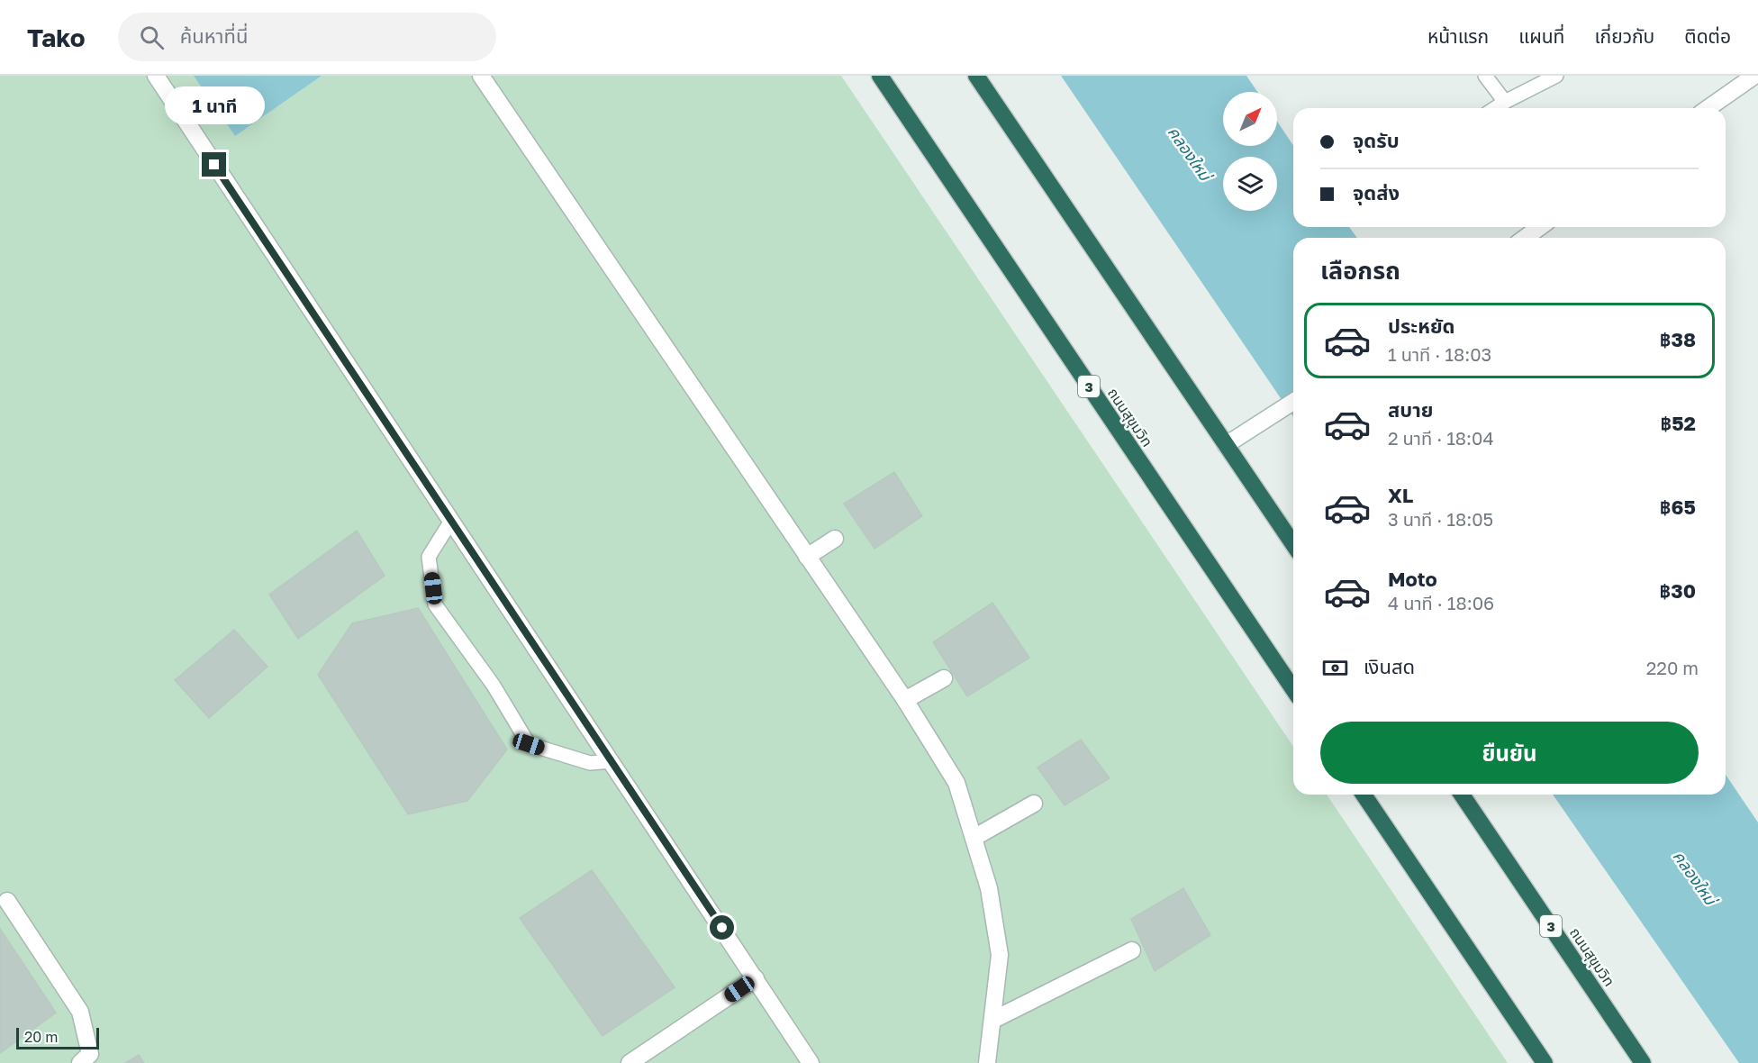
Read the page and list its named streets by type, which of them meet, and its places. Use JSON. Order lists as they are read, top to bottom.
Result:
{
  "streets": {
    "highway": ["3", "ถนนสุขุมวิท"]
  },
  "water": ["คลองใหม่"],
  "scale_bar": "20 m",
  "north": "top right",
  "page": {
    "header": "Tako",
    "search": "ค้นหาที่นี่",
    "nav": [
      "หน้าแรก",
      "แผนที่",
      "เกี่ยวกับ",
      "ติดต่อ"
    ],
    "bubble": "1 นาที",
    "banner": ["จุดรับ", "จุดส่ง"],
    "heading": "เลือกรถ",
    "list": [
      {
        "name": "ประหยัด",
        "note": "1 นาที · 18:03",
        "value": "฿38"
      },
      {
        "name": "สบาย",
        "note": "2 นาที · 18:04",
        "value": "฿52"
      },
      {
        "name": "XL",
        "note": "3 นาที · 18:05",
        "value": "฿65"
      },
      {
        "name": "Moto",
        "note": "4 นาที · 18:06",
        "value": "฿30"
      }
    ],
    "pay": ["เงินสด", "220 m"],
    "buttons": "ยืนยัน",
    "scale": "20 m"
  }
}
